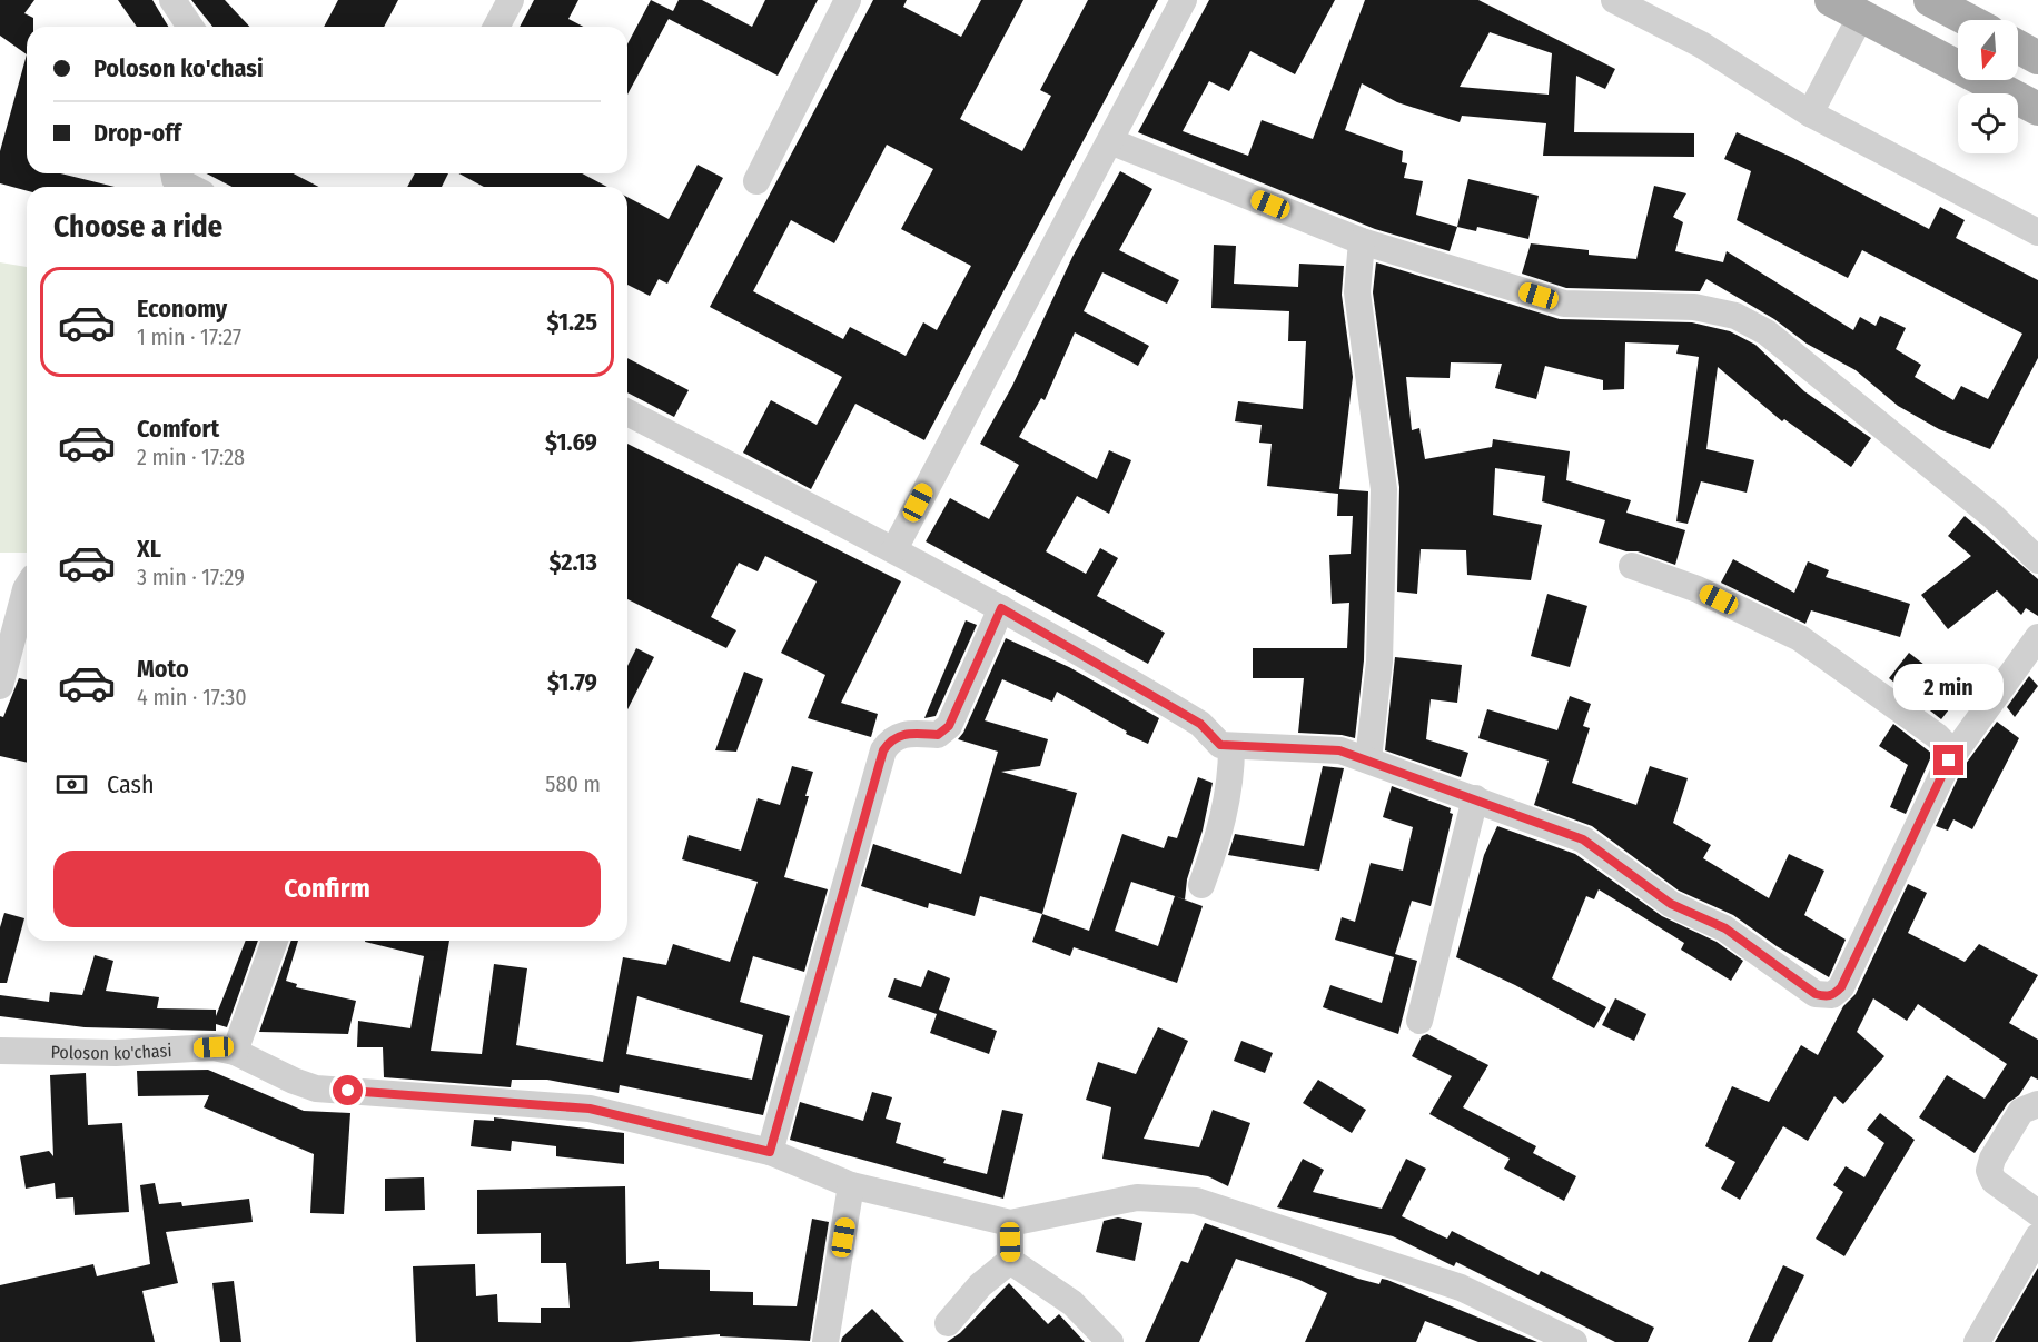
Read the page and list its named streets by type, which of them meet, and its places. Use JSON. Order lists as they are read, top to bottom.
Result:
{
  "streets": {
    "street": ["Poloson ko'chasi"]
  },
  "north": "bottom",
  "page": {
    "banner": ["Poloson ko'chasi", "Drop-off"],
    "heading": "Choose a ride",
    "list": [
      {
        "name": "Economy",
        "note": "1 min · 17:27",
        "value": "$1.25"
      },
      {
        "name": "Comfort",
        "note": "2 min · 17:28",
        "value": "$1.69"
      },
      {
        "name": "XL",
        "note": "3 min · 17:29",
        "value": "$2.13"
      },
      {
        "name": "Moto",
        "note": "4 min · 17:30",
        "value": "$1.79"
      }
    ],
    "bubble": "2 min",
    "pay": ["Cash", "580 m"],
    "buttons": "Confirm"
  }
}
